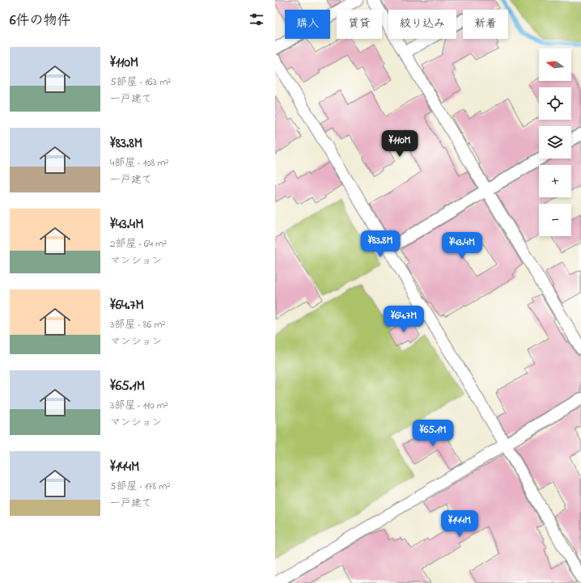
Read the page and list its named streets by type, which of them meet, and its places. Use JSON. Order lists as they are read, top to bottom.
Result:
{
  "north": "left",
  "page": {
    "heading": "6件の物件",
    "chip": [
      "購入",
      "賃貸",
      "絞り込み",
      "新着"
    ],
    "list": [
      {
        "name": "¥110M",
        "note": "5部屋 · 163 m² · 一戸建て"
      },
      {
        "name": "¥83.8M",
        "note": "4部屋 · 108 m² · 一戸建て"
      },
      {
        "name": "¥43.4M",
        "note": "2部屋 · 64 m² · マンション"
      },
      {
        "name": "¥64.7M",
        "note": "3部屋 · 86 m² · マンション"
      },
      {
        "name": "¥65.1M",
        "note": "3部屋 · 110 m² · マンション"
      },
      {
        "name": "¥144M",
        "note": "5部屋 · 178 m² · 一戸建て"
      }
    ],
    "map_buttons": ["+", "−"],
    "price": [
      "¥110M",
      "¥83.8M",
      "¥43.4M",
      "¥64.7M",
      "¥65.1M",
      "¥144M"
    ]
  }
}
